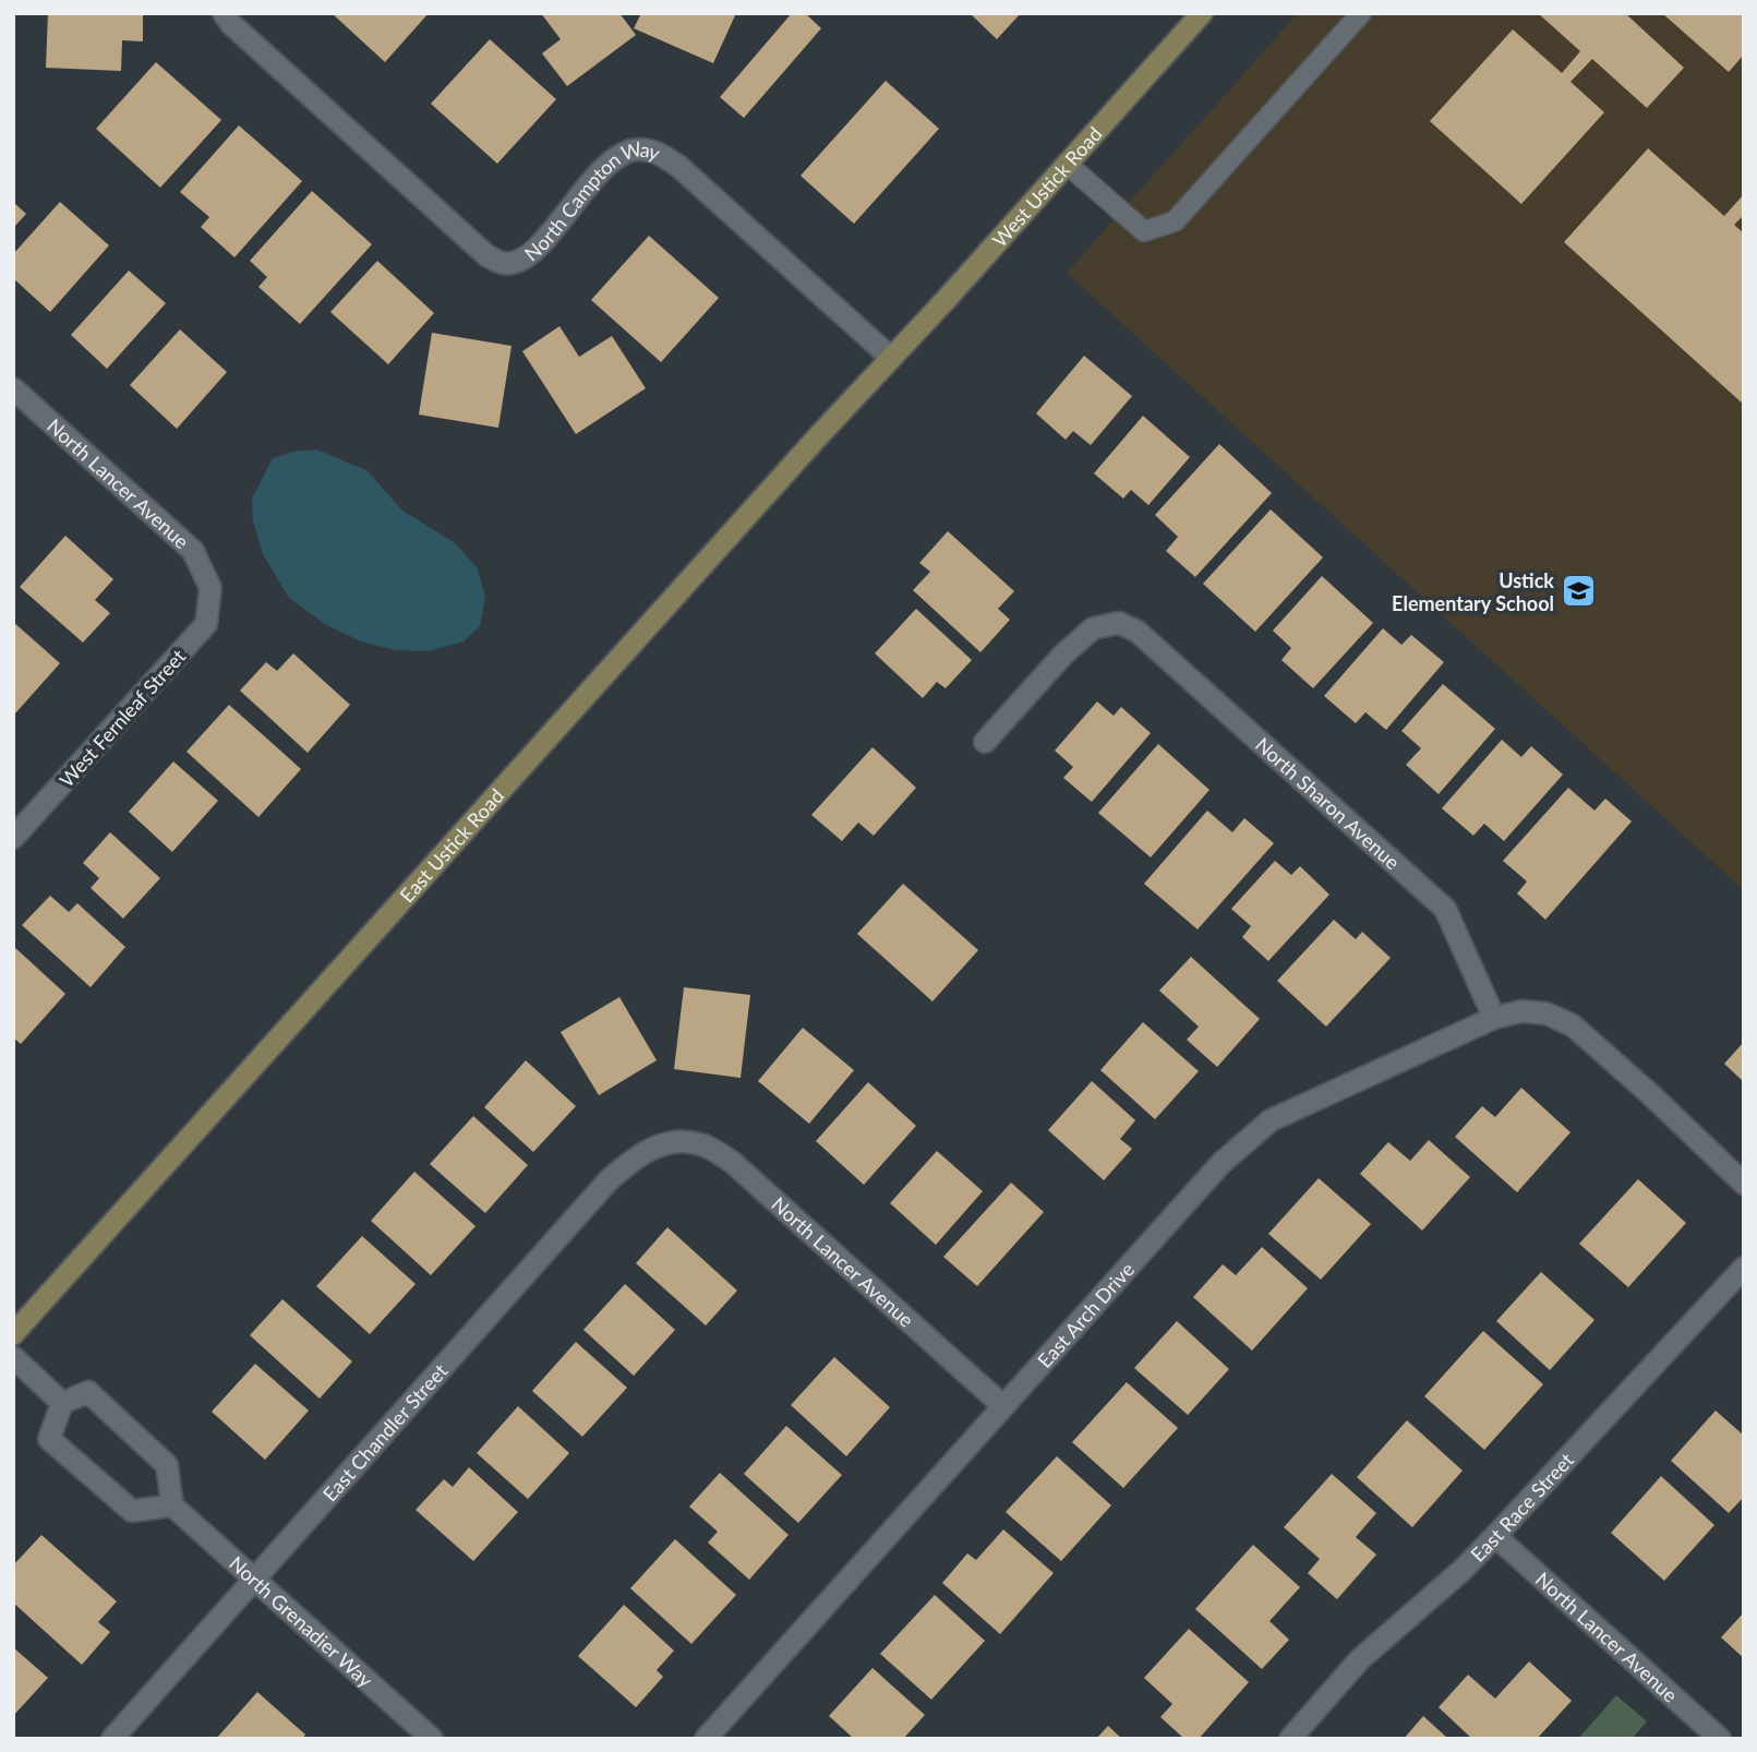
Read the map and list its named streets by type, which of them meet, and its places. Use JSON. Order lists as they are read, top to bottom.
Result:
{
  "streets": {
    "main road": ["West Ustick Road", "East Ustick Road"],
    "street": [
      "North Campton Way",
      "North Lancer Avenue",
      "West Fernleaf Street",
      "North Sharon Avenue",
      "East Arch Drive",
      "East Chandler Street",
      "East Race Street",
      "North Grenadier Way"
    ]
  },
  "crossings": [
    ["West Ustick Road", "North Campton Way"],
    ["West Ustick Road", "East Ustick Road"],
    ["North Campton Way", "East Ustick Road"],
    ["North Lancer Avenue", "West Fernleaf Street"],
    ["North Lancer Avenue", "East Arch Drive"],
    ["North Lancer Avenue", "East Chandler Street"],
    ["North Lancer Avenue", "East Race Street"],
    ["North Sharon Avenue", "East Arch Drive"],
    ["East Chandler Street", "North Grenadier Way"]
  ],
  "places": {
    "school or university": ["Ustick Elementary School"]
  }
}
